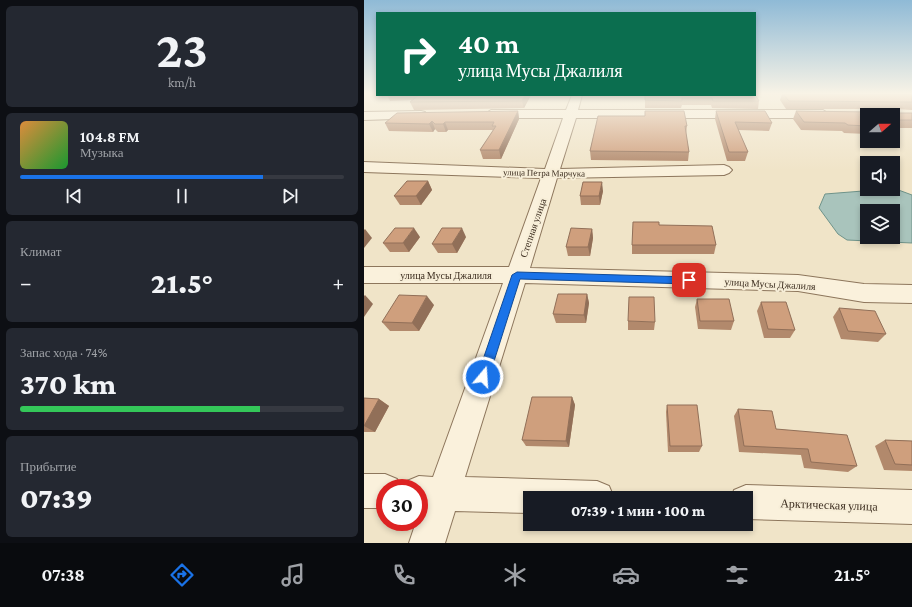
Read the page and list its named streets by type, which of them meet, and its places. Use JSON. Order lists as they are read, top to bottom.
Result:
{
  "streets": {
    "street": [
      "улица Петра Марчука",
      "Степная улица",
      "улица Мусы Джалиля",
      "Арктическая улица"
    ]
  },
  "crossings": [
    ["улица Петра Марчука", "Степная улица"],
    ["Степная улица", "улица Мусы Джалиля"]
  ],
  "north": "right",
  "page": {
    "tile": [
      ["23", "km/h"],
      "Климат",
      ["Запас хода · 74%", "370 km"],
      ["Прибытие", "07:39"]
    ],
    "turn": ["40 m", "улица Мусы Джалиля"],
    "song": ["104.8 FM", "Музыка"],
    "heat": ["−", "21.5°", "+"],
    "limit": "30",
    "trip": "07:39 · 1 мин · 100 m",
    "tabs": ["07:38", "21.5°"]
  }
}
